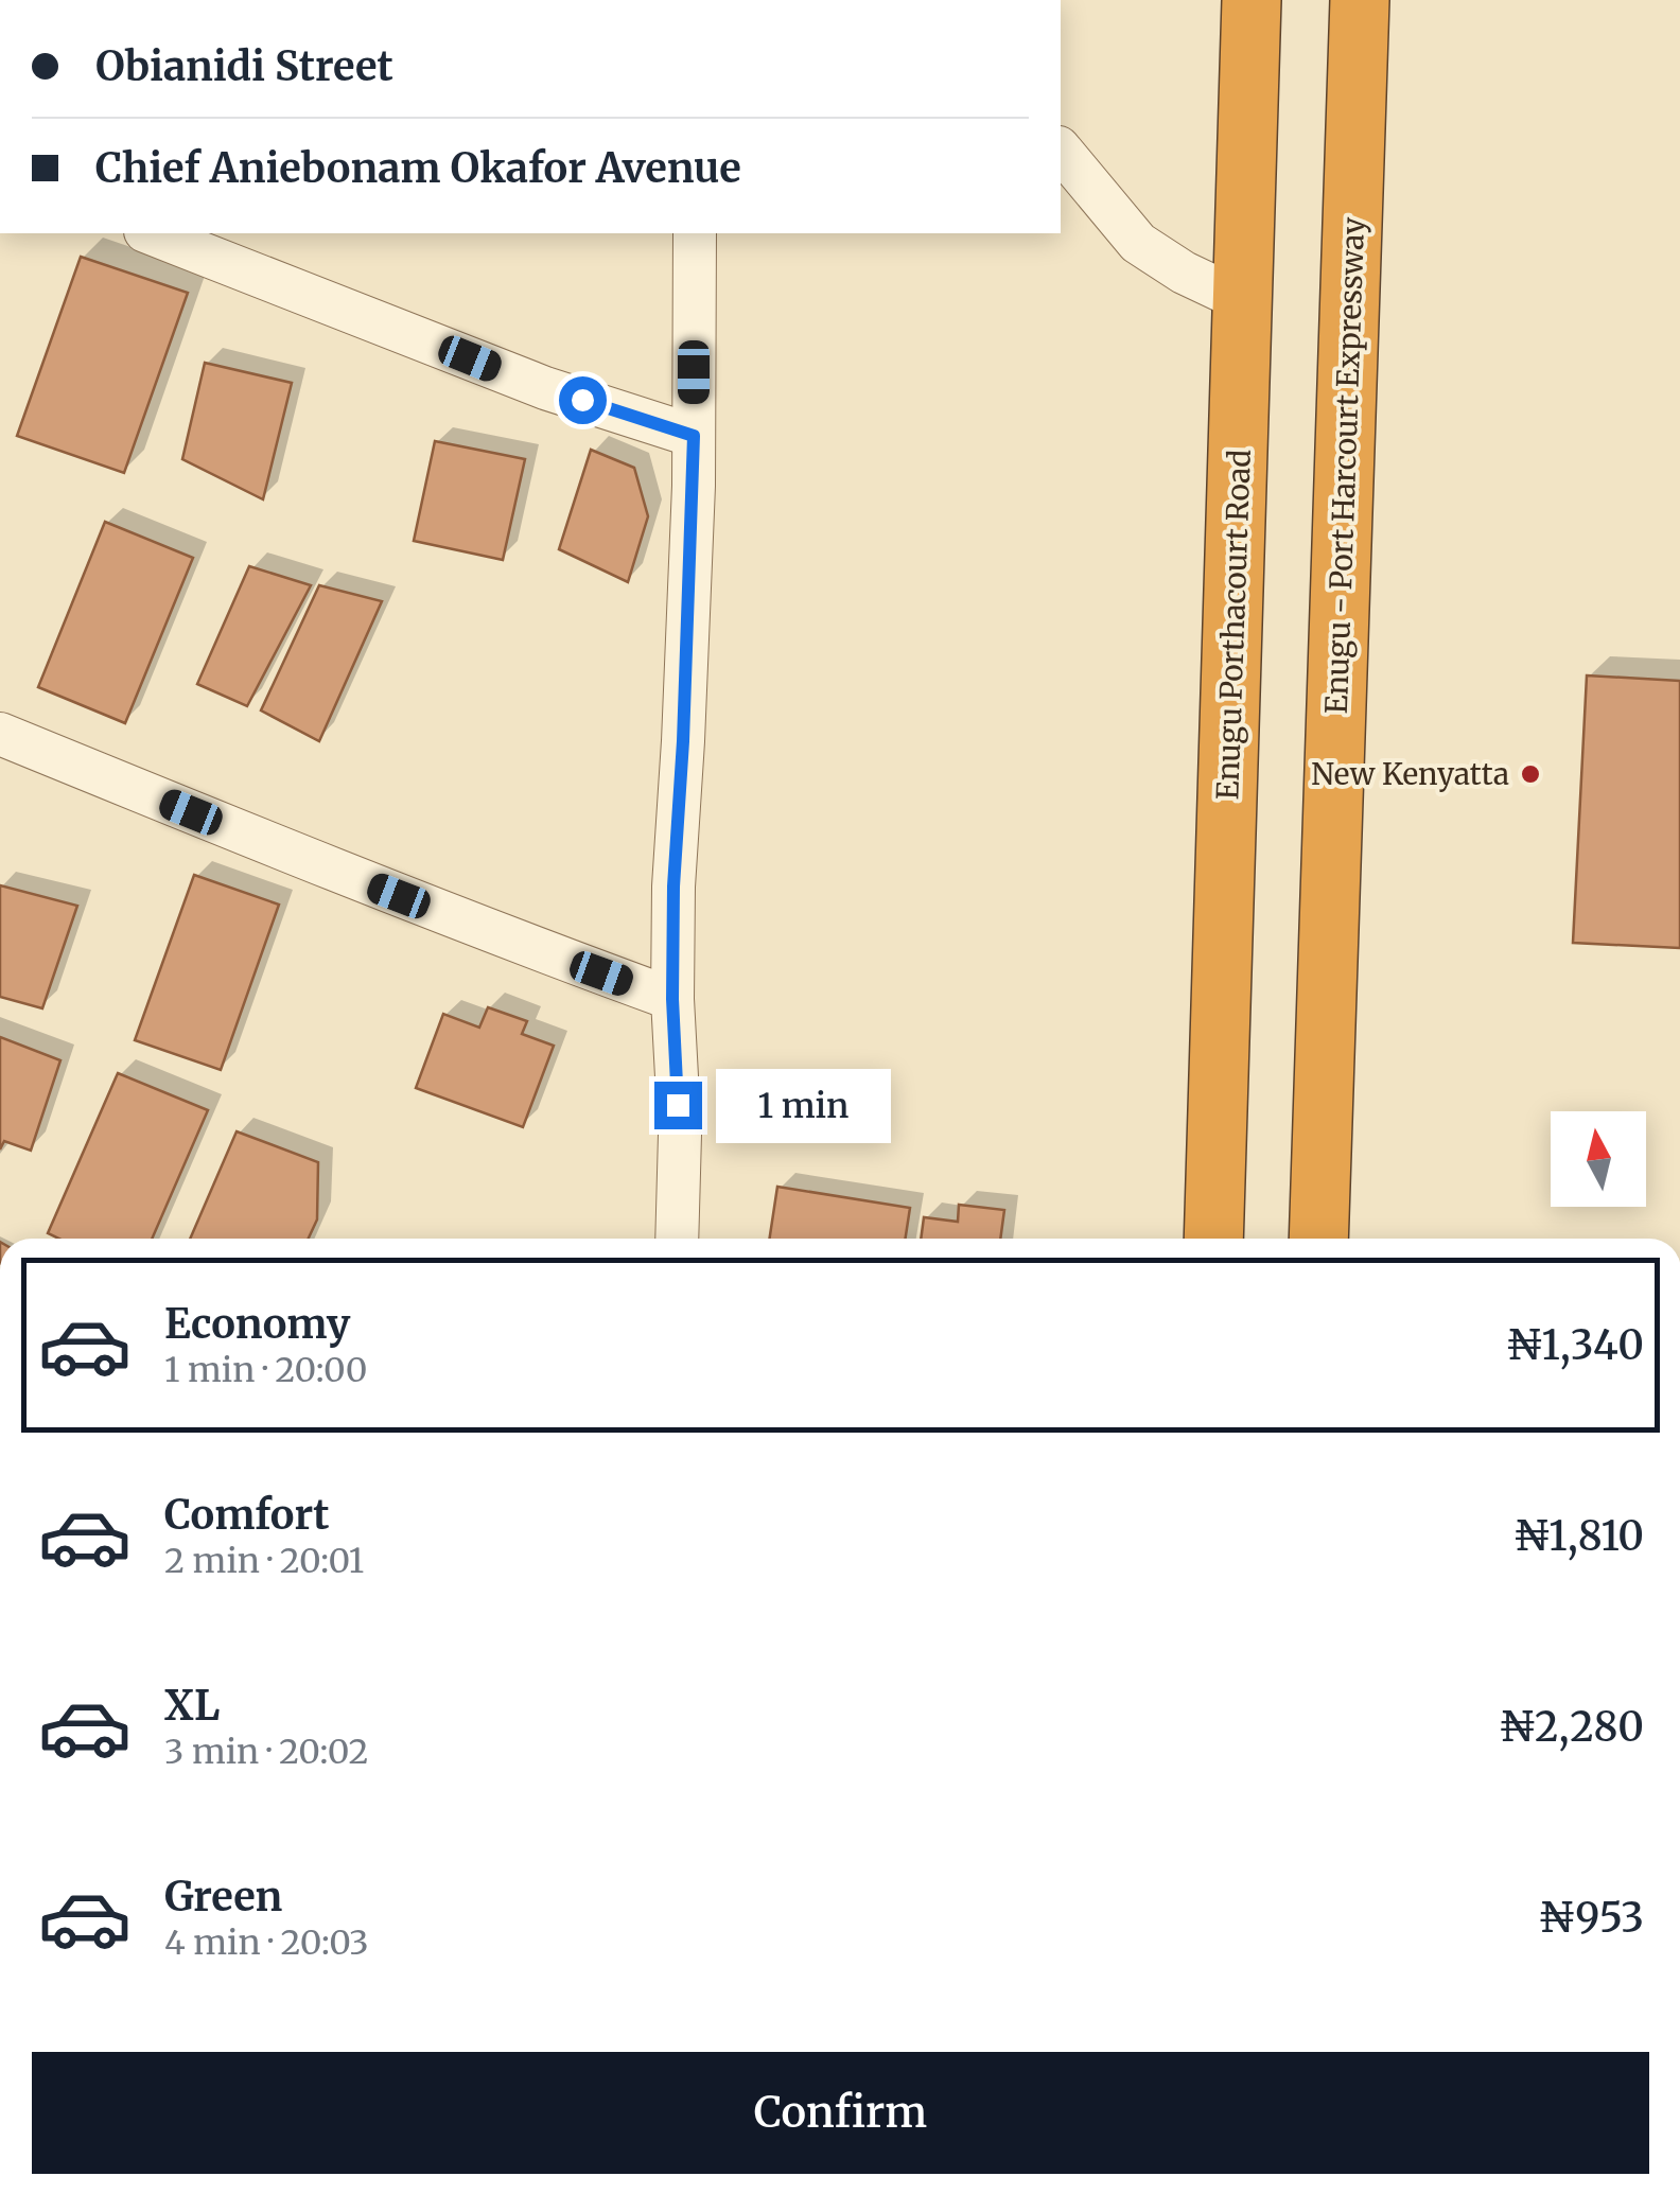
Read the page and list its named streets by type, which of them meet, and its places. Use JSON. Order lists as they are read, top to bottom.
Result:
{
  "streets": {
    "highway": ["Enugu - Port Harcourt Expressway", "Enugu Porthacourt Road"]
  },
  "places": ["New Kenyatta"],
  "north": "top",
  "page": {
    "banner": ["Obianidi Street", "Chief Aniebonam Okafor Avenue"],
    "bubble": "1 min",
    "list": [
      {
        "name": "Economy",
        "note": "1 min · 20:00",
        "value": "₦1,340"
      },
      {
        "name": "Comfort",
        "note": "2 min · 20:01",
        "value": "₦1,810"
      },
      {
        "name": "XL",
        "note": "3 min · 20:02",
        "value": "₦2,280"
      },
      {
        "name": "Green",
        "note": "4 min · 20:03",
        "value": "₦953"
      }
    ],
    "buttons": "Confirm"
  }
}
